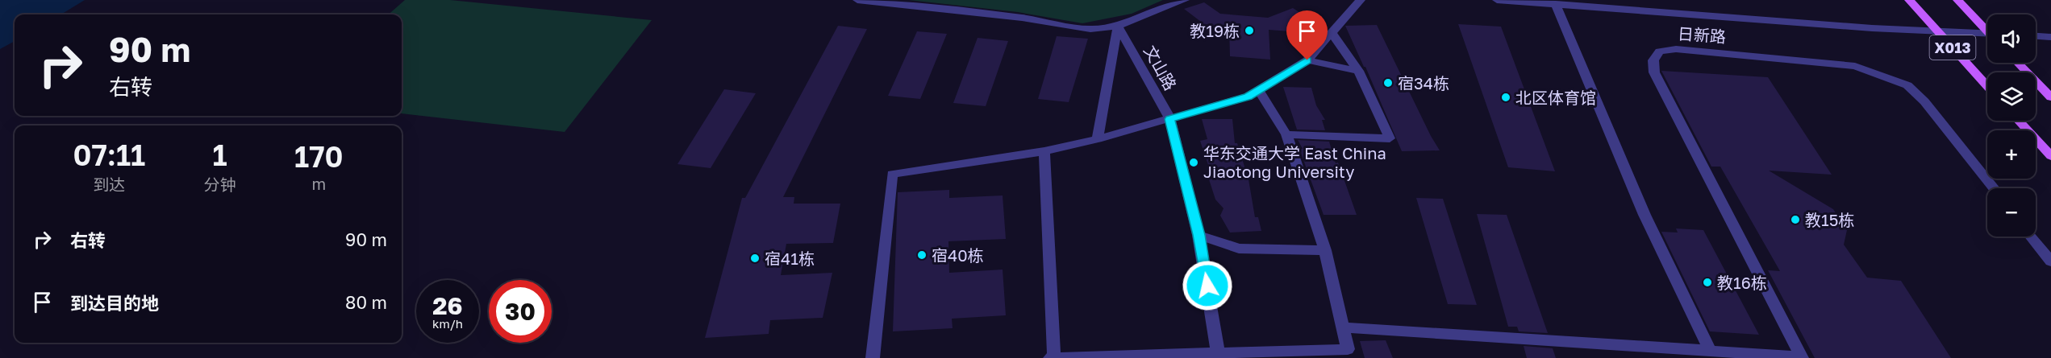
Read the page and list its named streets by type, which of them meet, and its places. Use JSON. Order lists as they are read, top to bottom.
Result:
{
  "streets": {
    "main road": ["X013"],
    "street": ["日新路", "文山路"]
  },
  "places": [
    "教19栋",
    "宿34栋",
    "北区体育馆",
    "华东交通大学 East China Jiaotong University",
    "教15栋",
    "宿40栋",
    "宿41栋",
    "教16栋"
  ],
  "page": {
    "map_buttons": ["+", "−"],
    "turn": ["90 m", "右转"],
    "eta": [
      "07:11",
      "到达",
      "1",
      "分钟",
      "170",
      "m"
    ],
    "list": [
      {
        "name": "右转",
        "value": "90 m"
      },
      {
        "name": "到达目的地",
        "value": "80 m"
      }
    ],
    "speed": "26 km/h",
    "limit": "30"
  }
}
